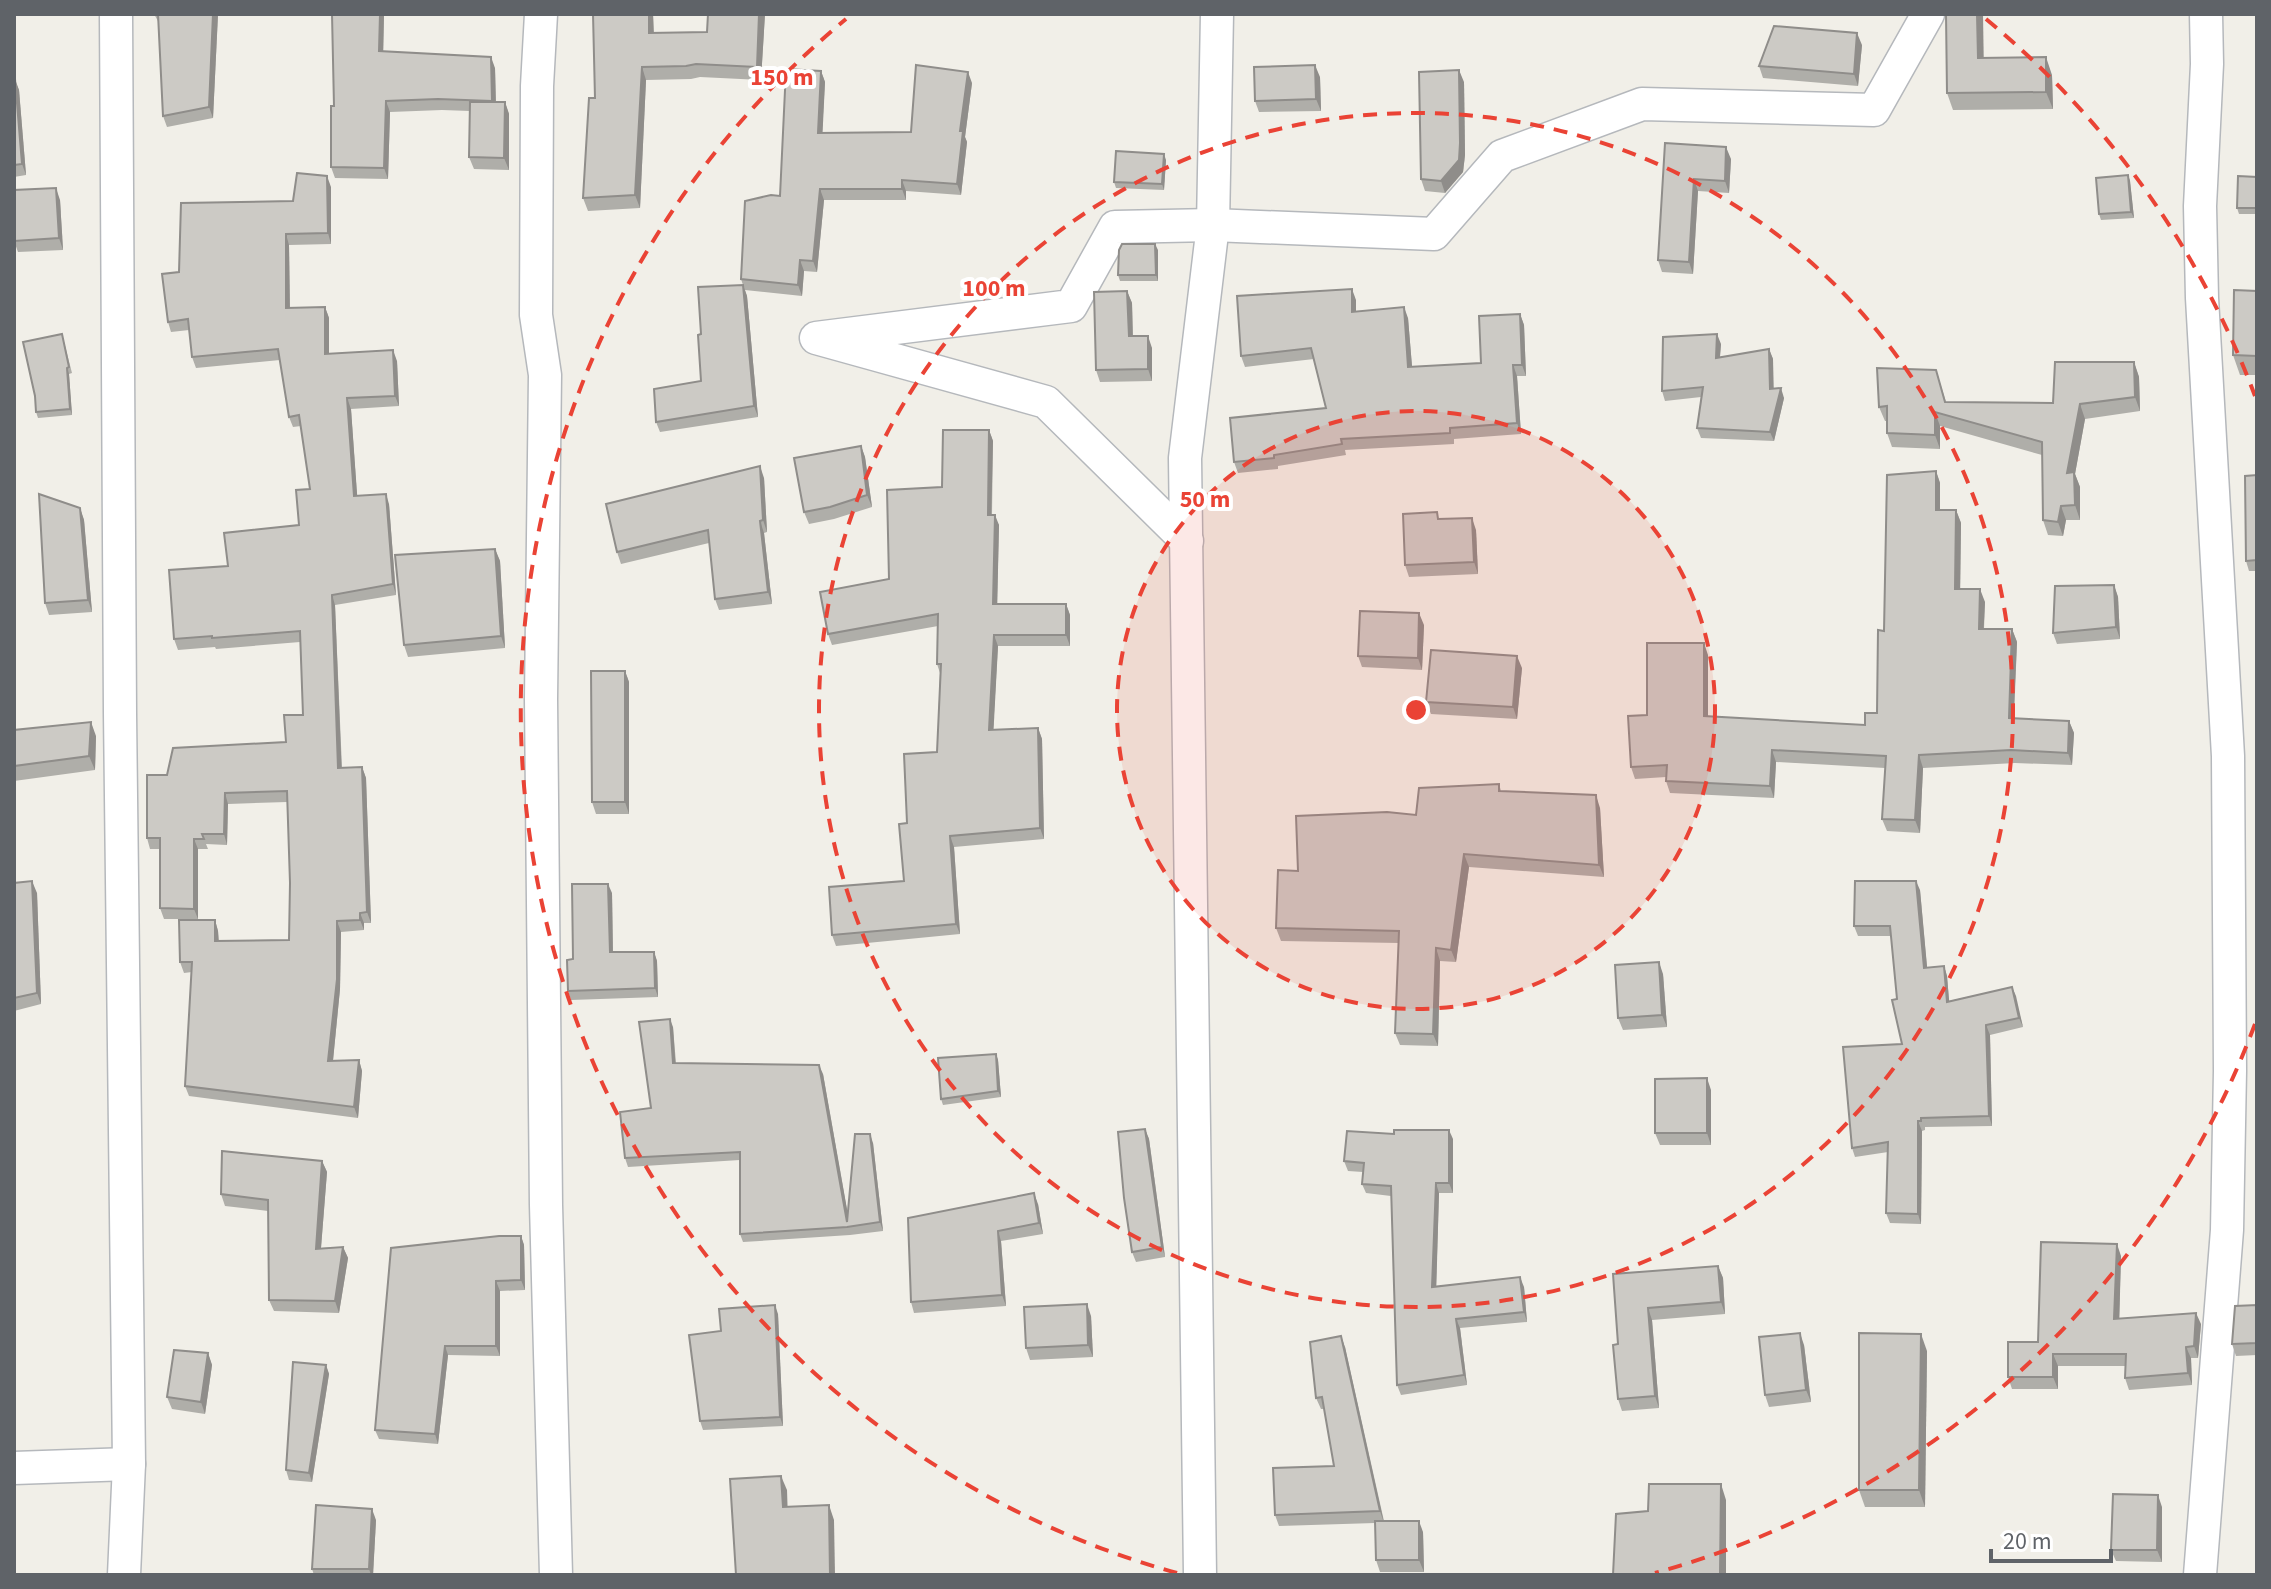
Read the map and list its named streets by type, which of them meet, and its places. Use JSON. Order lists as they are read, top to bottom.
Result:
{
  "scale_bar": "20 m",
  "rings": ["150 m", "100 m", "50 m"]
}
